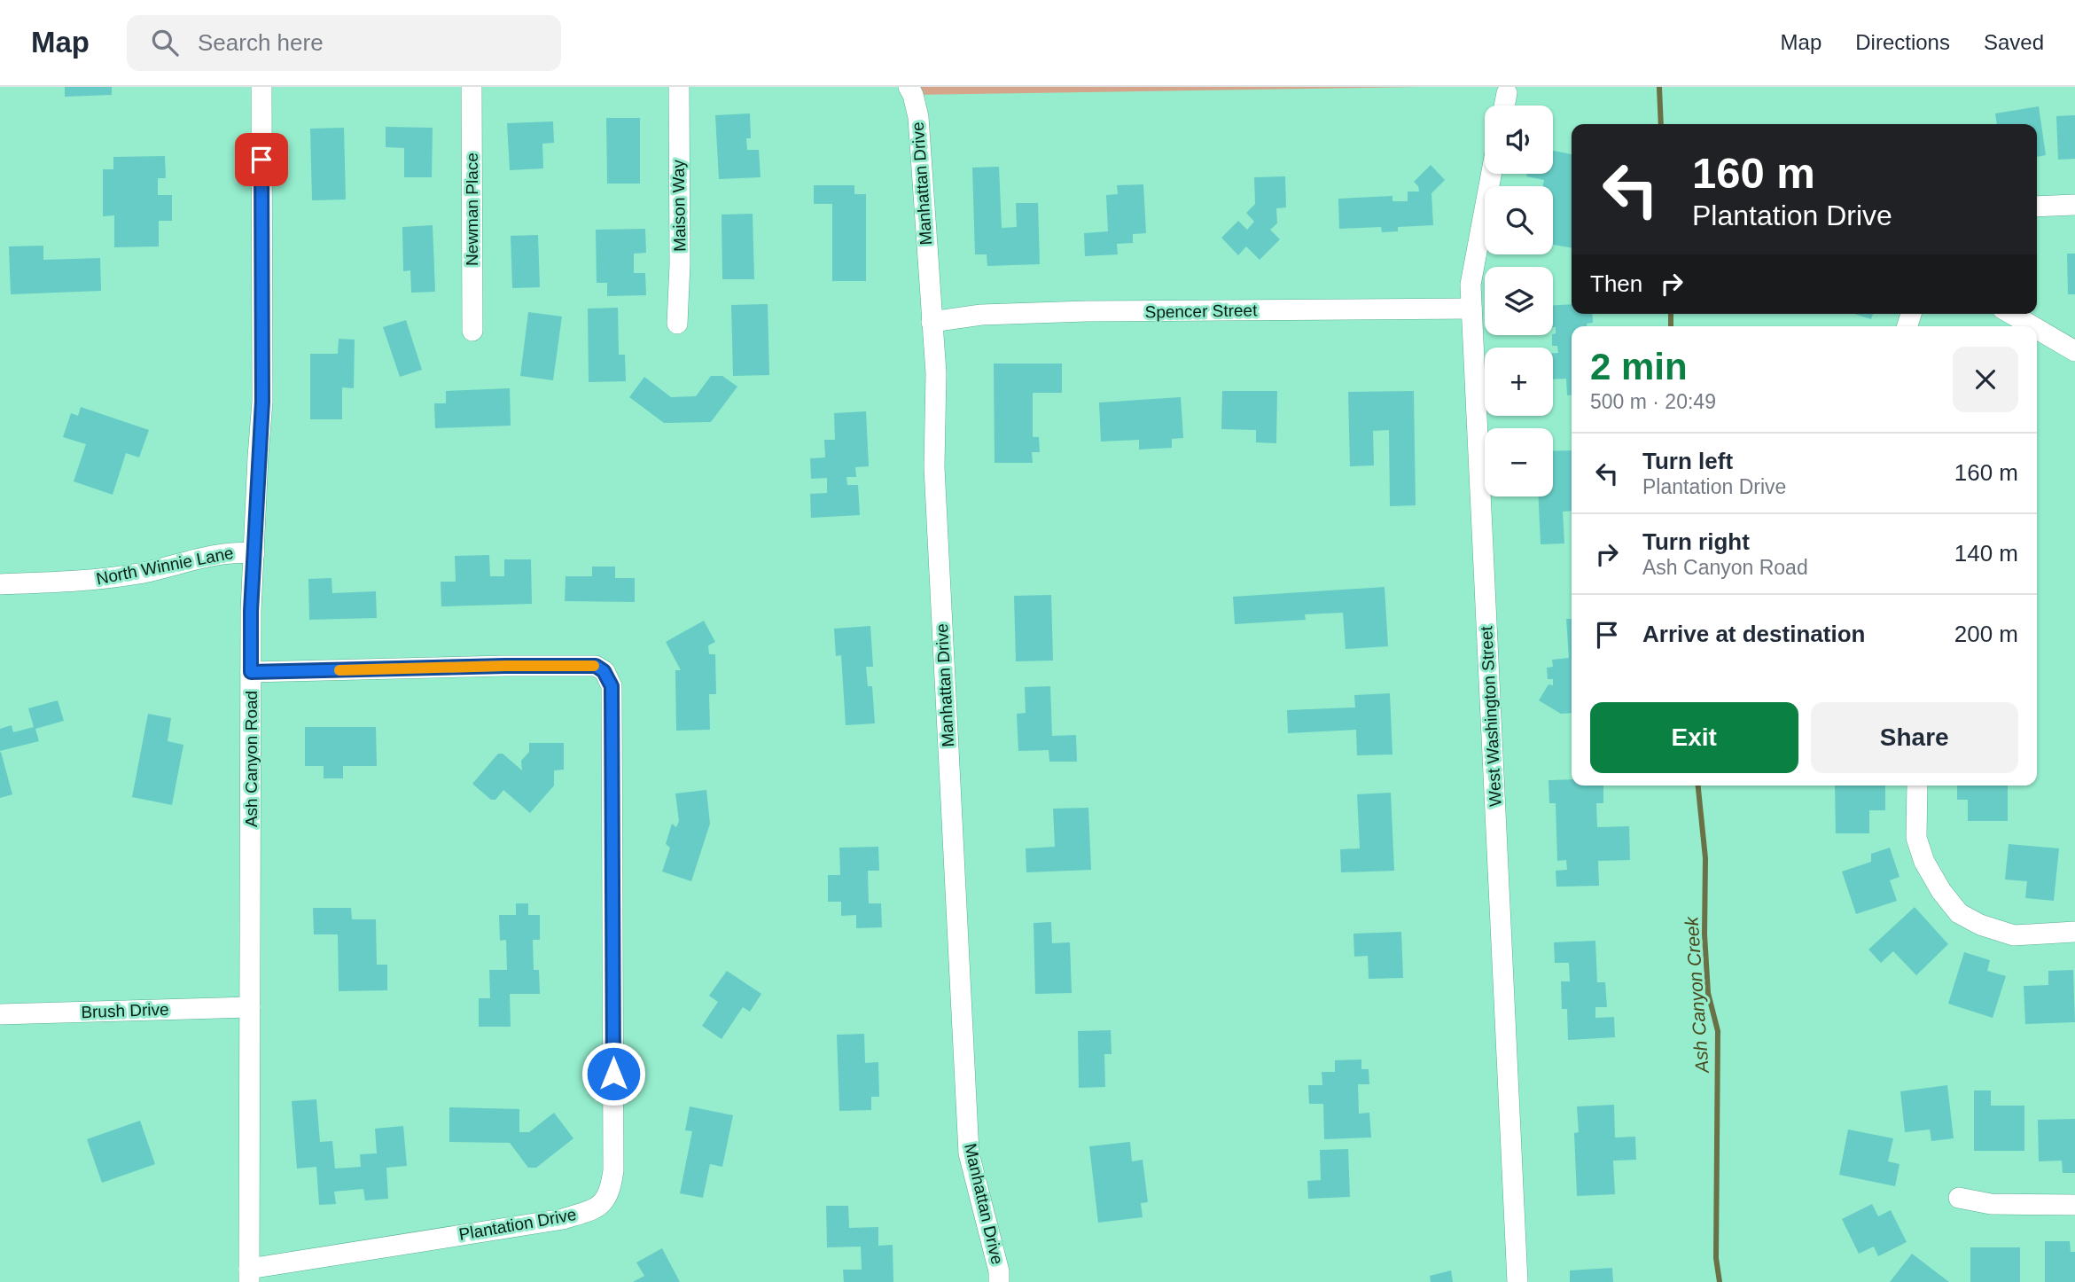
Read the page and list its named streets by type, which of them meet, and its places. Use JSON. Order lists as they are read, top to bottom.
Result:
{
  "streets": {
    "street": [
      "Manhattan Drive",
      "Maison Way",
      "Newman Place",
      "Spencer Street",
      "North Winnie Lane",
      "West Washington Street",
      "Ash Canyon Road",
      "Brush Drive",
      "Plantation Drive"
    ]
  },
  "crossings": [
    ["Manhattan Drive", "Spencer Street"],
    ["Spencer Street", "West Washington Street"],
    ["North Winnie Lane", "Ash Canyon Road"],
    ["Ash Canyon Road", "Brush Drive"],
    ["Ash Canyon Road", "Plantation Drive"]
  ],
  "water": ["Ash Canyon Creek"],
  "page": {
    "header": "Map",
    "search": "Search here",
    "nav": ["Map", "Directions", "Saved"],
    "map_buttons": ["+", "−"],
    "turn": ["160 m", "Plantation Drive"],
    "then": "Then",
    "heading": ["2 min", "500 m · 20:49"],
    "list": [
      {
        "name": "Turn left",
        "note": "Plantation Drive",
        "value": "160 m"
      },
      {
        "name": "Turn right",
        "note": "Ash Canyon Road",
        "value": "140 m"
      },
      {
        "name": "Arrive at destination",
        "value": "200 m"
      }
    ],
    "buttons": ["Exit", "Share"]
  }
}
